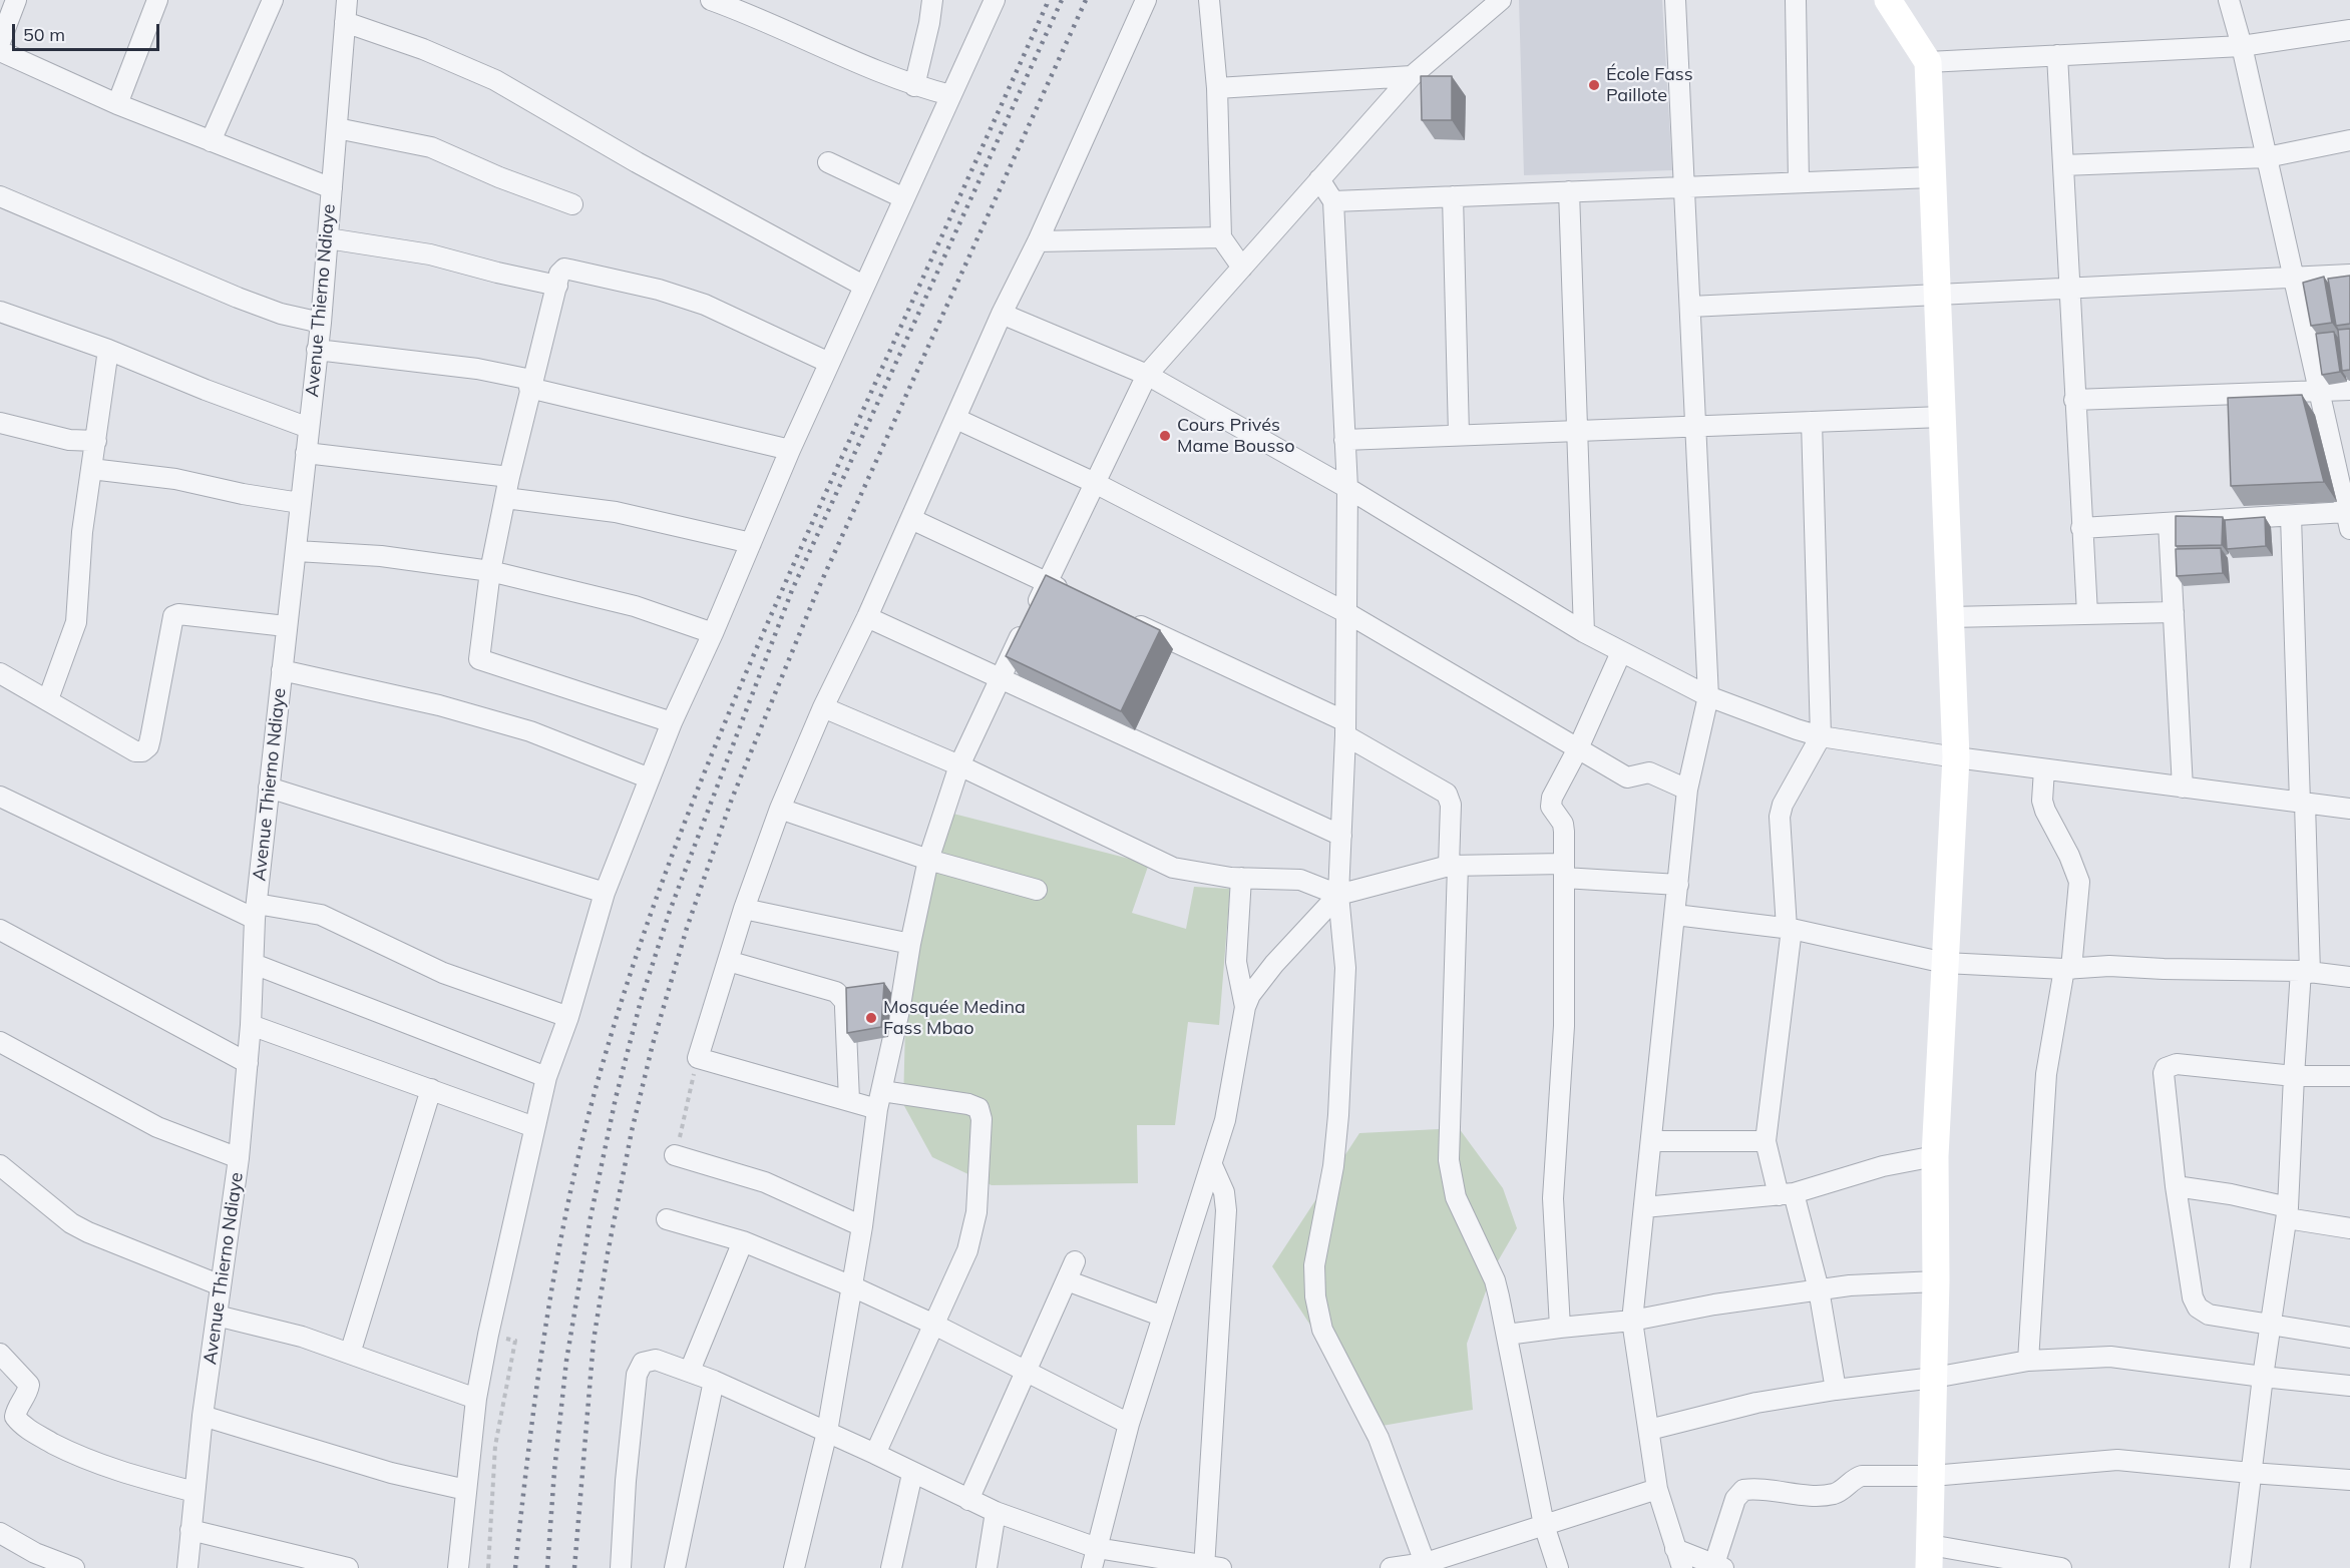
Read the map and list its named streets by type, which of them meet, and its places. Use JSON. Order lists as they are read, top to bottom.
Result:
{
  "streets": {
    "street": ["Avenue Thierno Ndiaye"]
  },
  "places": ["École Fass Paillote", "Cours Privés Mame Bousso", "Mosquée Medina Fass Mbao"],
  "scale_bar": "50 m"
}
